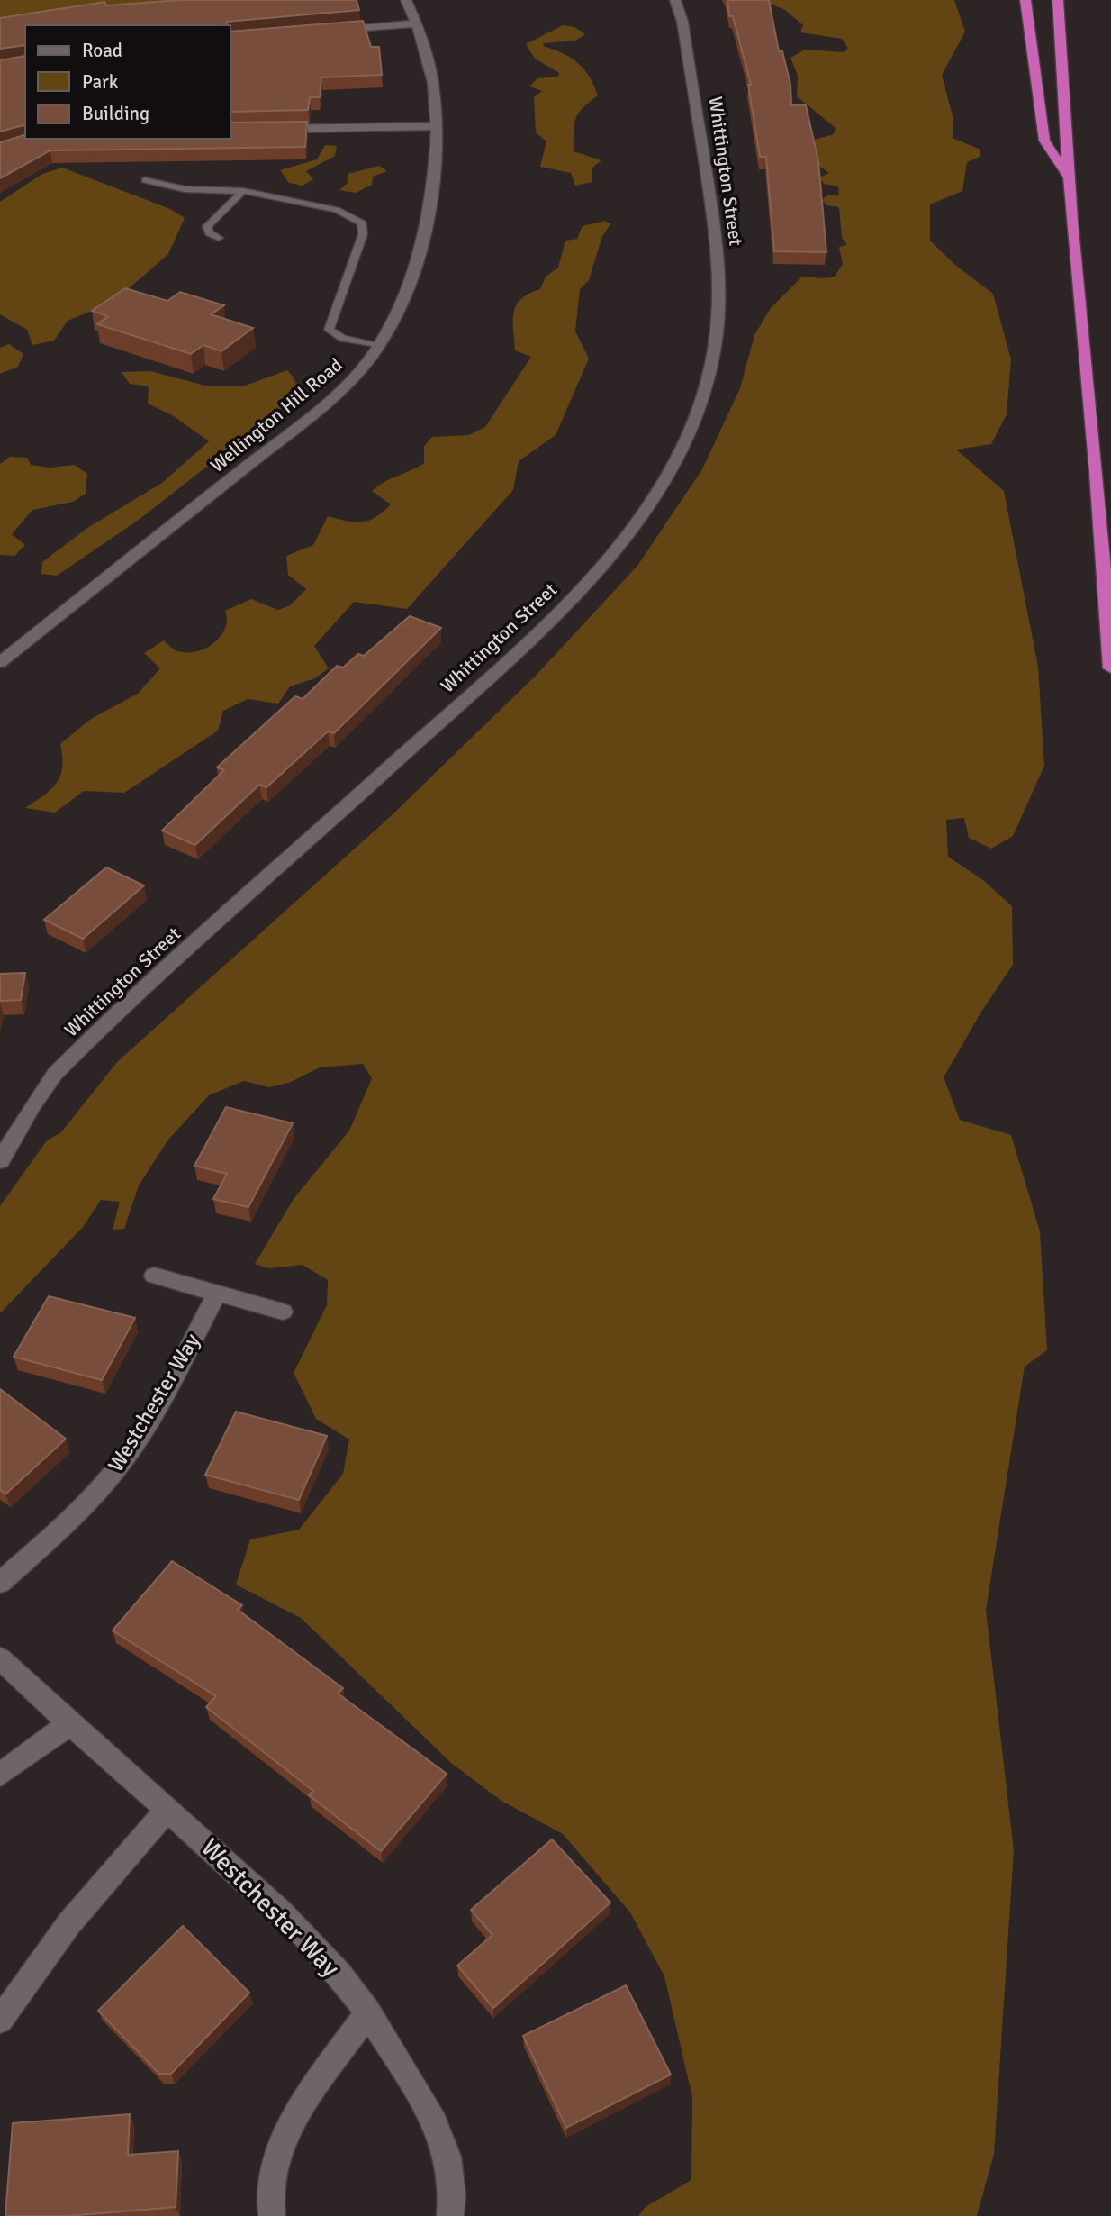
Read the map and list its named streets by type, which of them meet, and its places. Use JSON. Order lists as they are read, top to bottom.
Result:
{
  "streets": {
    "street": ["Whittington Street", "Wellington Hill Road", "Westchester Way"]
  },
  "legend": ["Road", "Park", "Building"]
}
